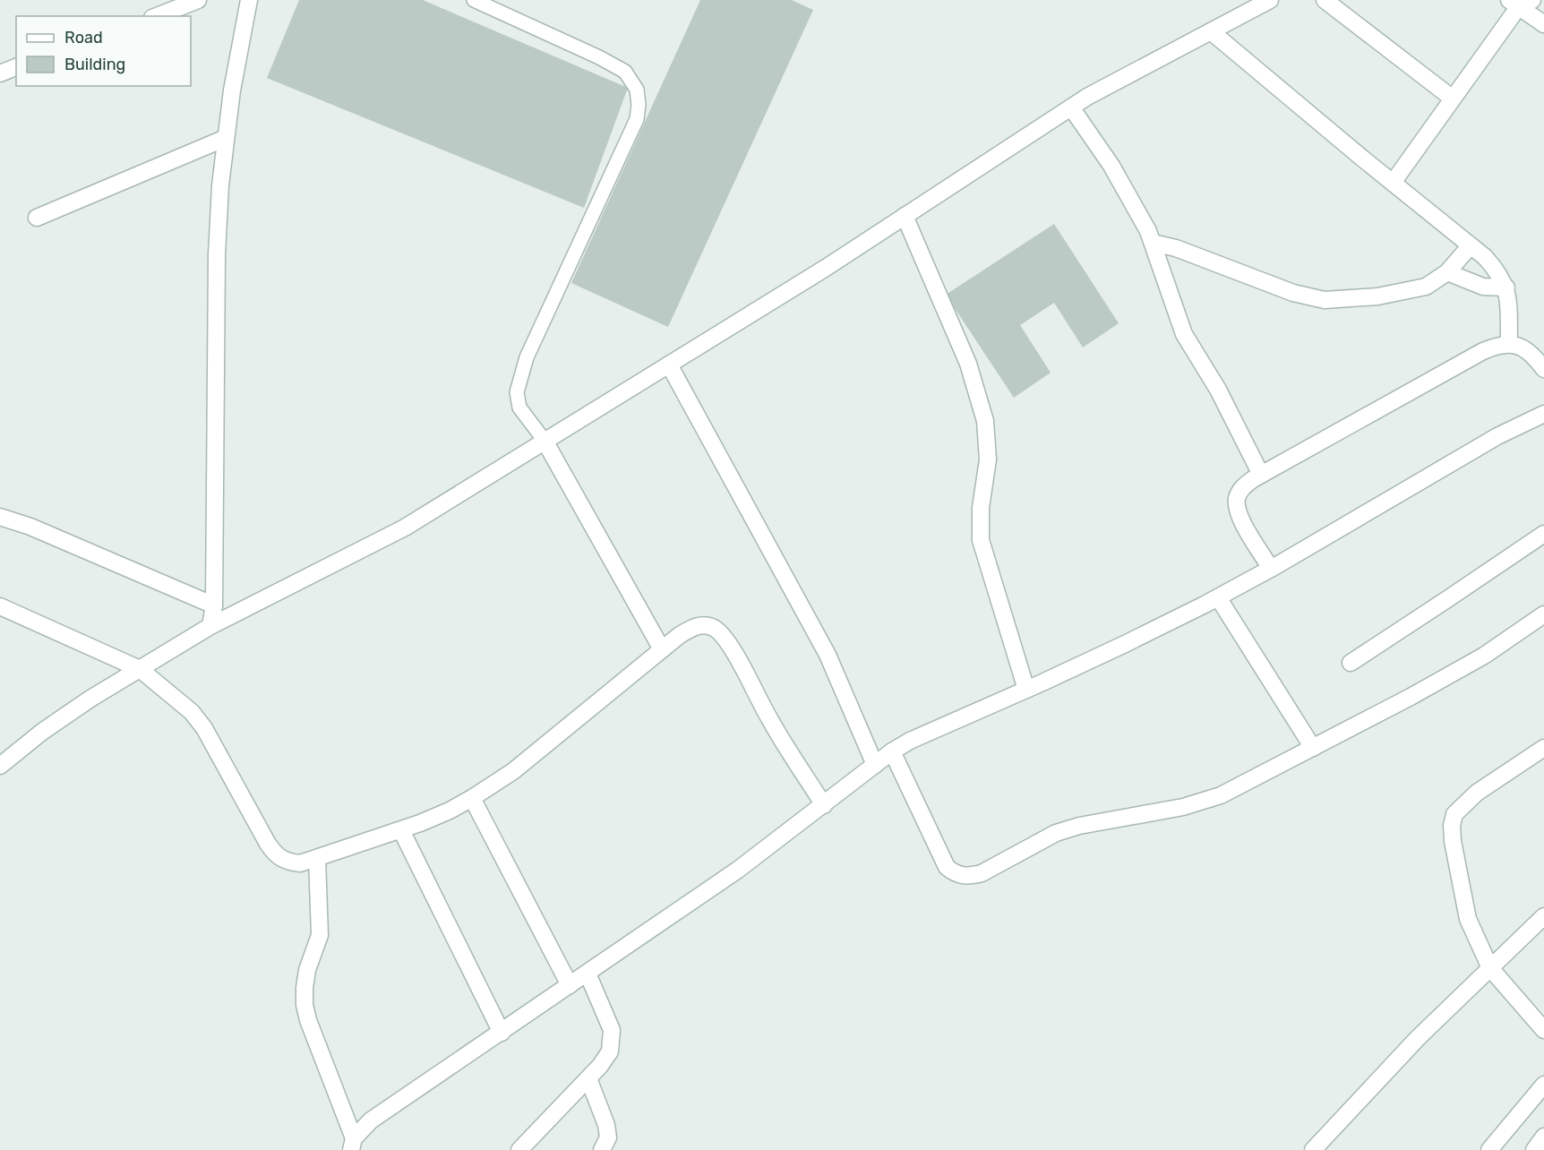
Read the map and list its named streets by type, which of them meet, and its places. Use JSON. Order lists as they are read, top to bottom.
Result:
{
  "legend": ["Road", "Building"]
}
